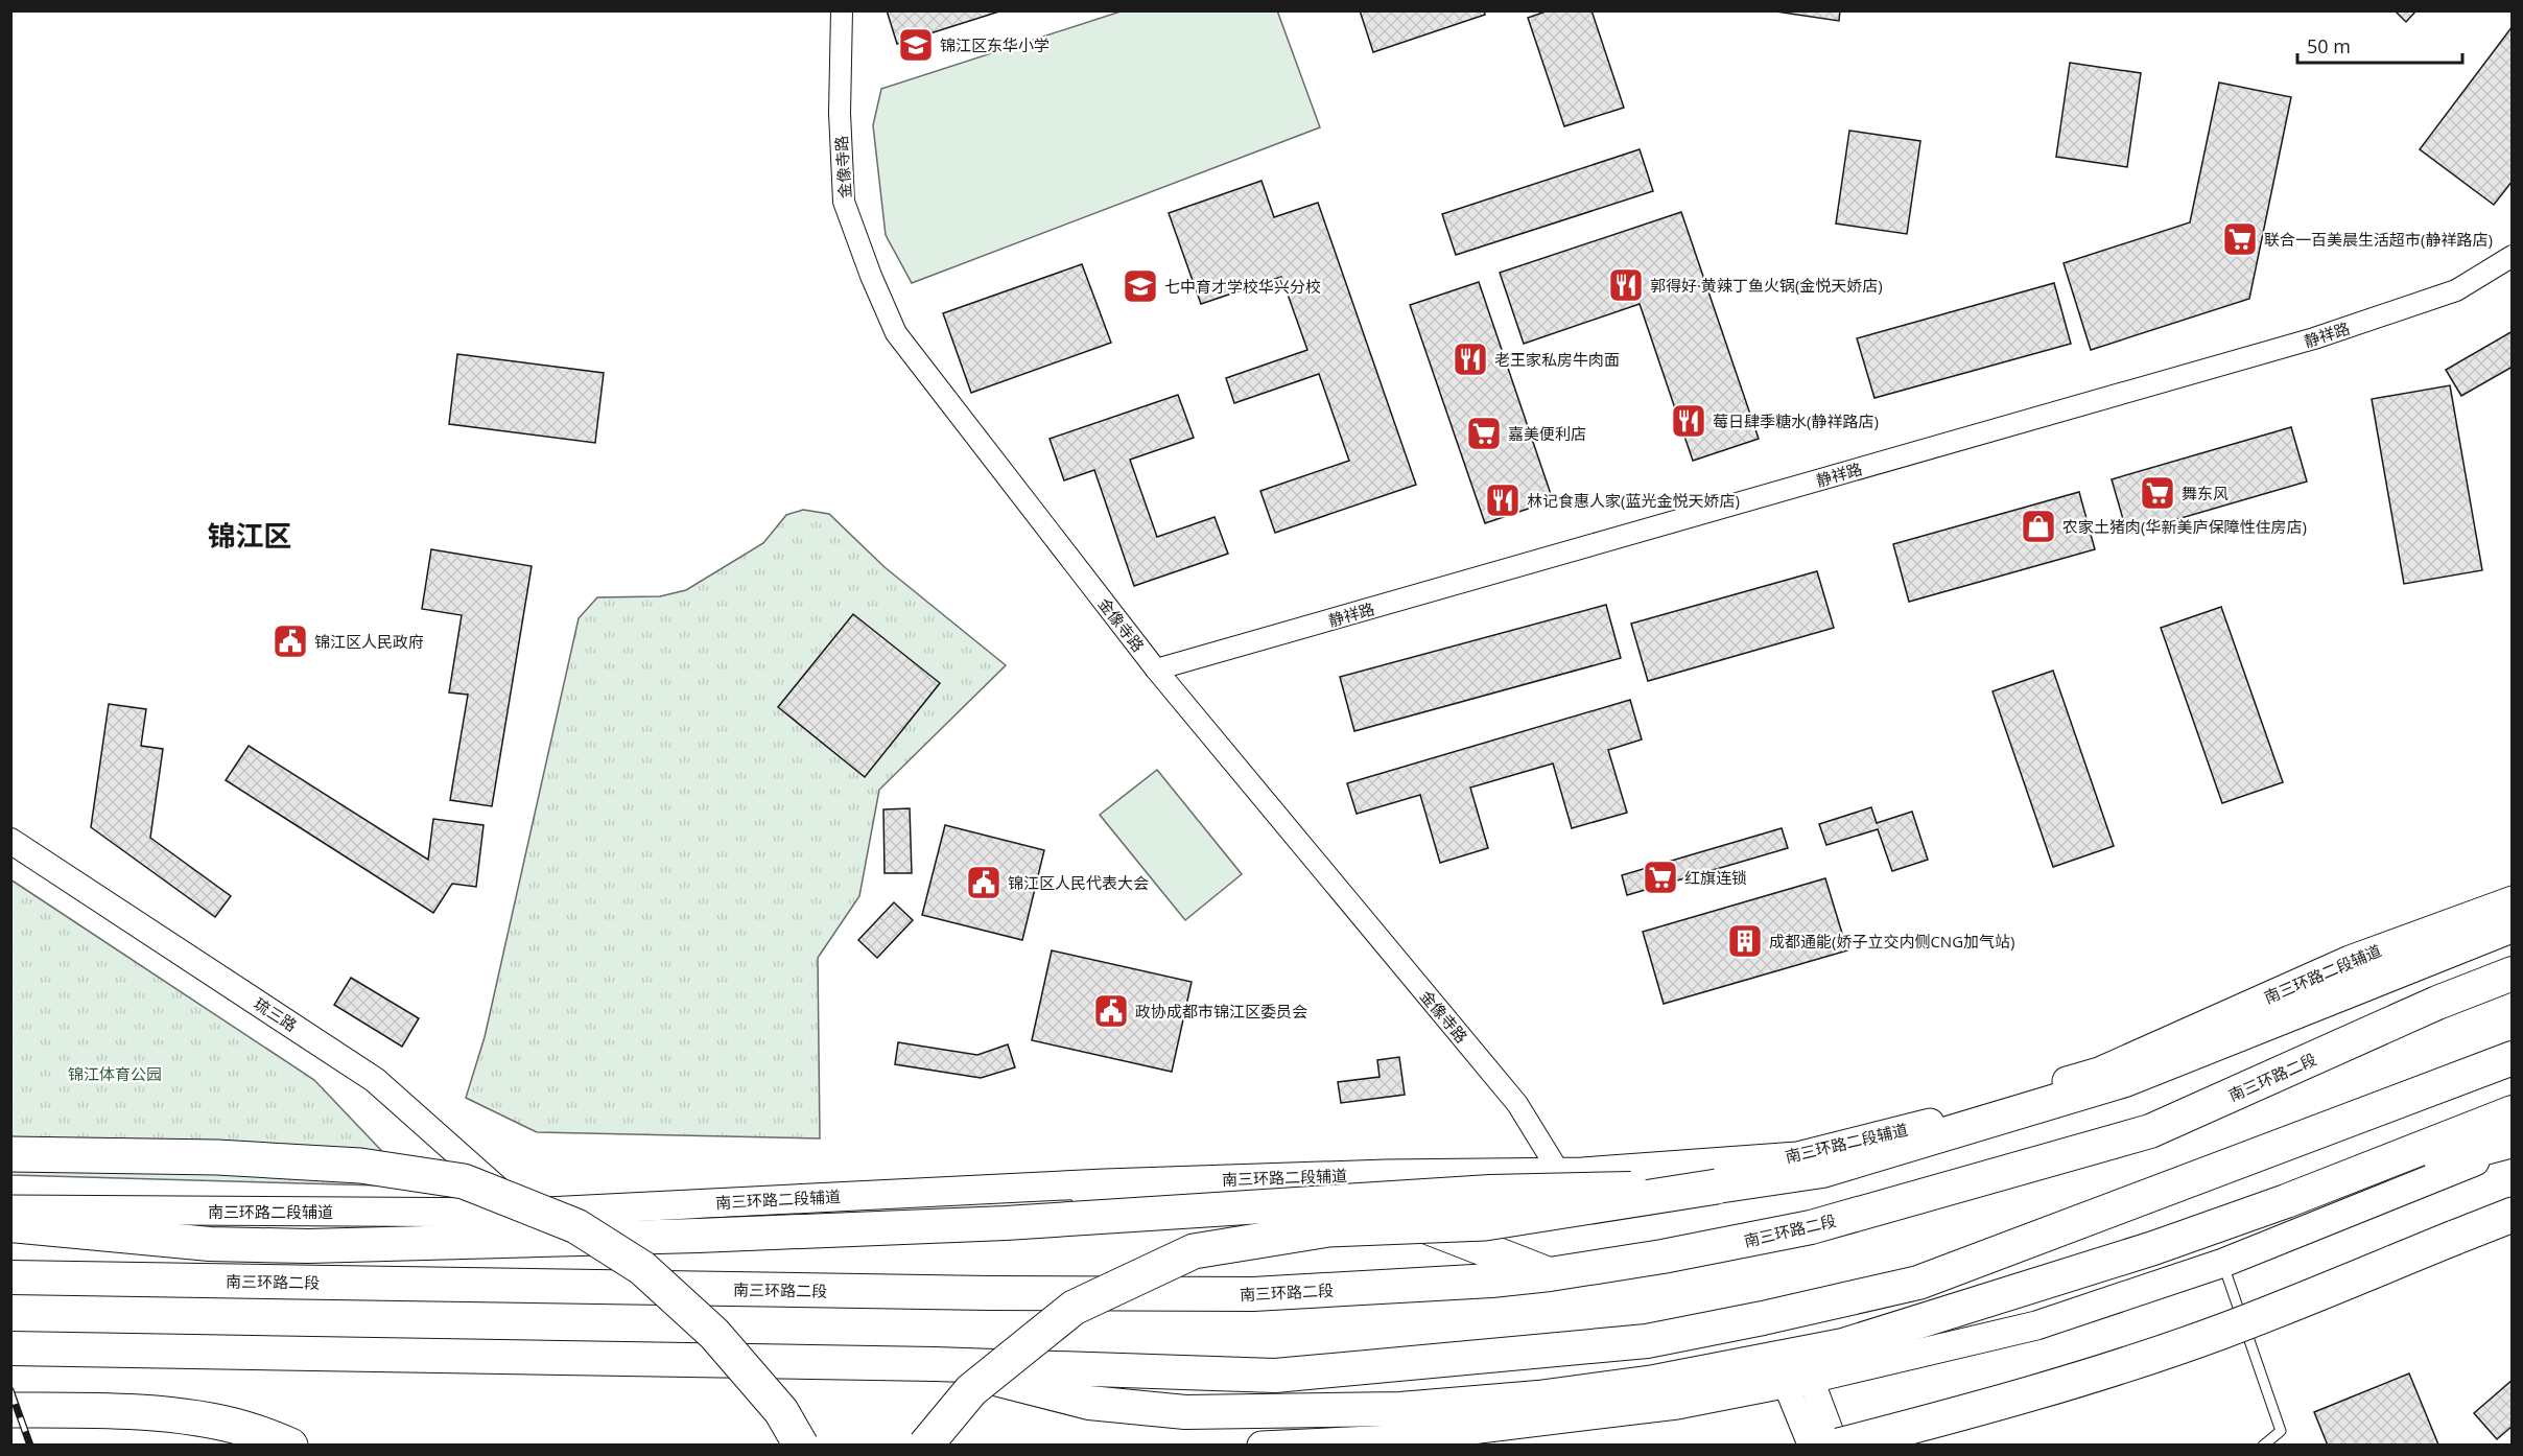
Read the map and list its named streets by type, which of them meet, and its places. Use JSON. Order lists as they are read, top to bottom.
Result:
{
  "streets": {
    "highway": ["南三环路二段"],
    "main road": ["南三环路二段辅道"],
    "street": ["金像寺路", "静祥路", "琉三路"]
  },
  "crossings": [
    ["金像寺路", "静祥路"],
    ["金像寺路", "南三环路二段辅道"],
    ["南三环路二段辅道", "琉三路"]
  ],
  "districts": ["锦江区"],
  "parks": ["锦江体育公园"],
  "places": {
    "school or university": ["锦江区东华小学", "七中育才学校华兴分校"],
    "supermarket": [
      "联合一百美晨生活超市(静祥路店)",
      "嘉美便利店",
      "舞东风",
      "红旗连锁"
    ],
    "restaurant": [
      "郭得好·黄辣丁鱼火锅(金悦天娇店)",
      "老王家私房牛肉面",
      "莓日肆季糖水(静祥路店)",
      "林记食惠人家(蓝光金悦天娇店)"
    ],
    "shop": ["农家土猪肉(华新美庐保障性住房店)"],
    "public building": ["锦江区人民政府", "锦江区人民代表大会", "政协成都市锦江区委员会"],
    "building": ["成都通能(娇子立交内侧CNG加气站)"]
  },
  "scale_bar": "50 m"
}
